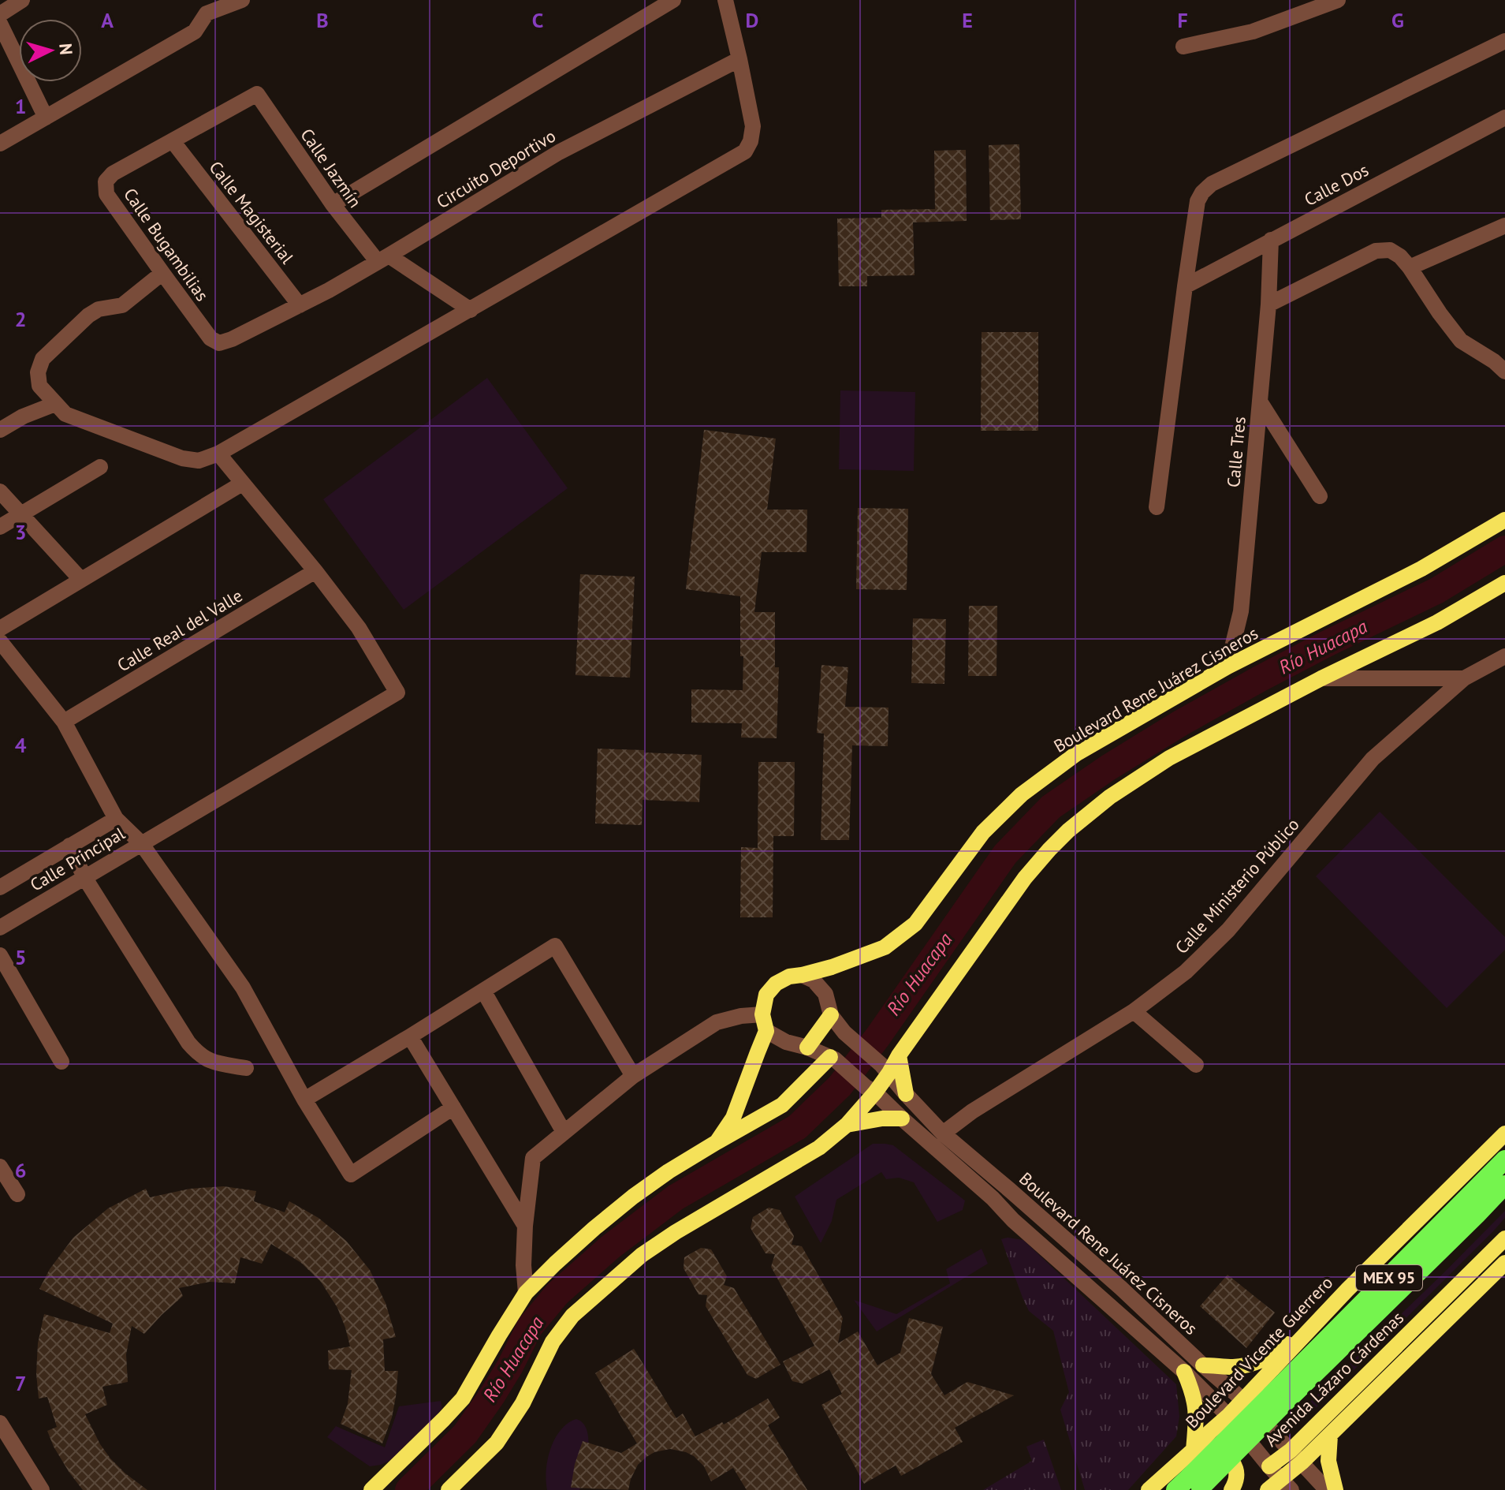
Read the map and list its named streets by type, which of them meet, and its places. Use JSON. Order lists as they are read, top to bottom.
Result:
{
  "streets": {
    "highway": ["MEX 95"],
    "main road": ["Boulevard Rene Juárez Cisneros", "Boulevard Vicente Guerrero", "Avenida Lázaro Cárdenas"],
    "street": [
      "Calle Jazmín",
      "Circuito Deportivo",
      "Calle Dos",
      "Calle Magisterial",
      "Calle Bugambilias",
      "Calle Tres",
      "Calle Real del Valle",
      "Calle Principal",
      "Calle Ministerio Público"
    ]
  },
  "crossings": [
    ["Calle Jazmín", "Circuito Deportivo"],
    ["Calle Jazmín", "Calle Bugambilias"],
    ["Circuito Deportivo", "Calle Magisterial"],
    ["Circuito Deportivo", "Calle Bugambilias"],
    ["Calle Dos", "Calle Tres"],
    ["Calle Magisterial", "Calle Bugambilias"],
    ["Calle Tres", "Boulevard Rene Juárez Cisneros"],
    ["Calle Real del Valle", "Calle Principal"],
    ["Boulevard Rene Juárez Cisneros", "Calle Ministerio Público"],
    ["Boulevard Rene Juárez Cisneros", "Boulevard Vicente Guerrero"],
    ["Boulevard Rene Juárez Cisneros", "Avenida Lázaro Cárdenas"]
  ],
  "water": ["Río Huacapa"],
  "north": "right",
  "grid": {
    "columns": [
      "A",
      "B",
      "C",
      "D",
      "E",
      "F",
      "G"
    ],
    "rows": [
      "1",
      "2",
      "3",
      "4",
      "5",
      "6",
      "7"
    ]
  }
}
